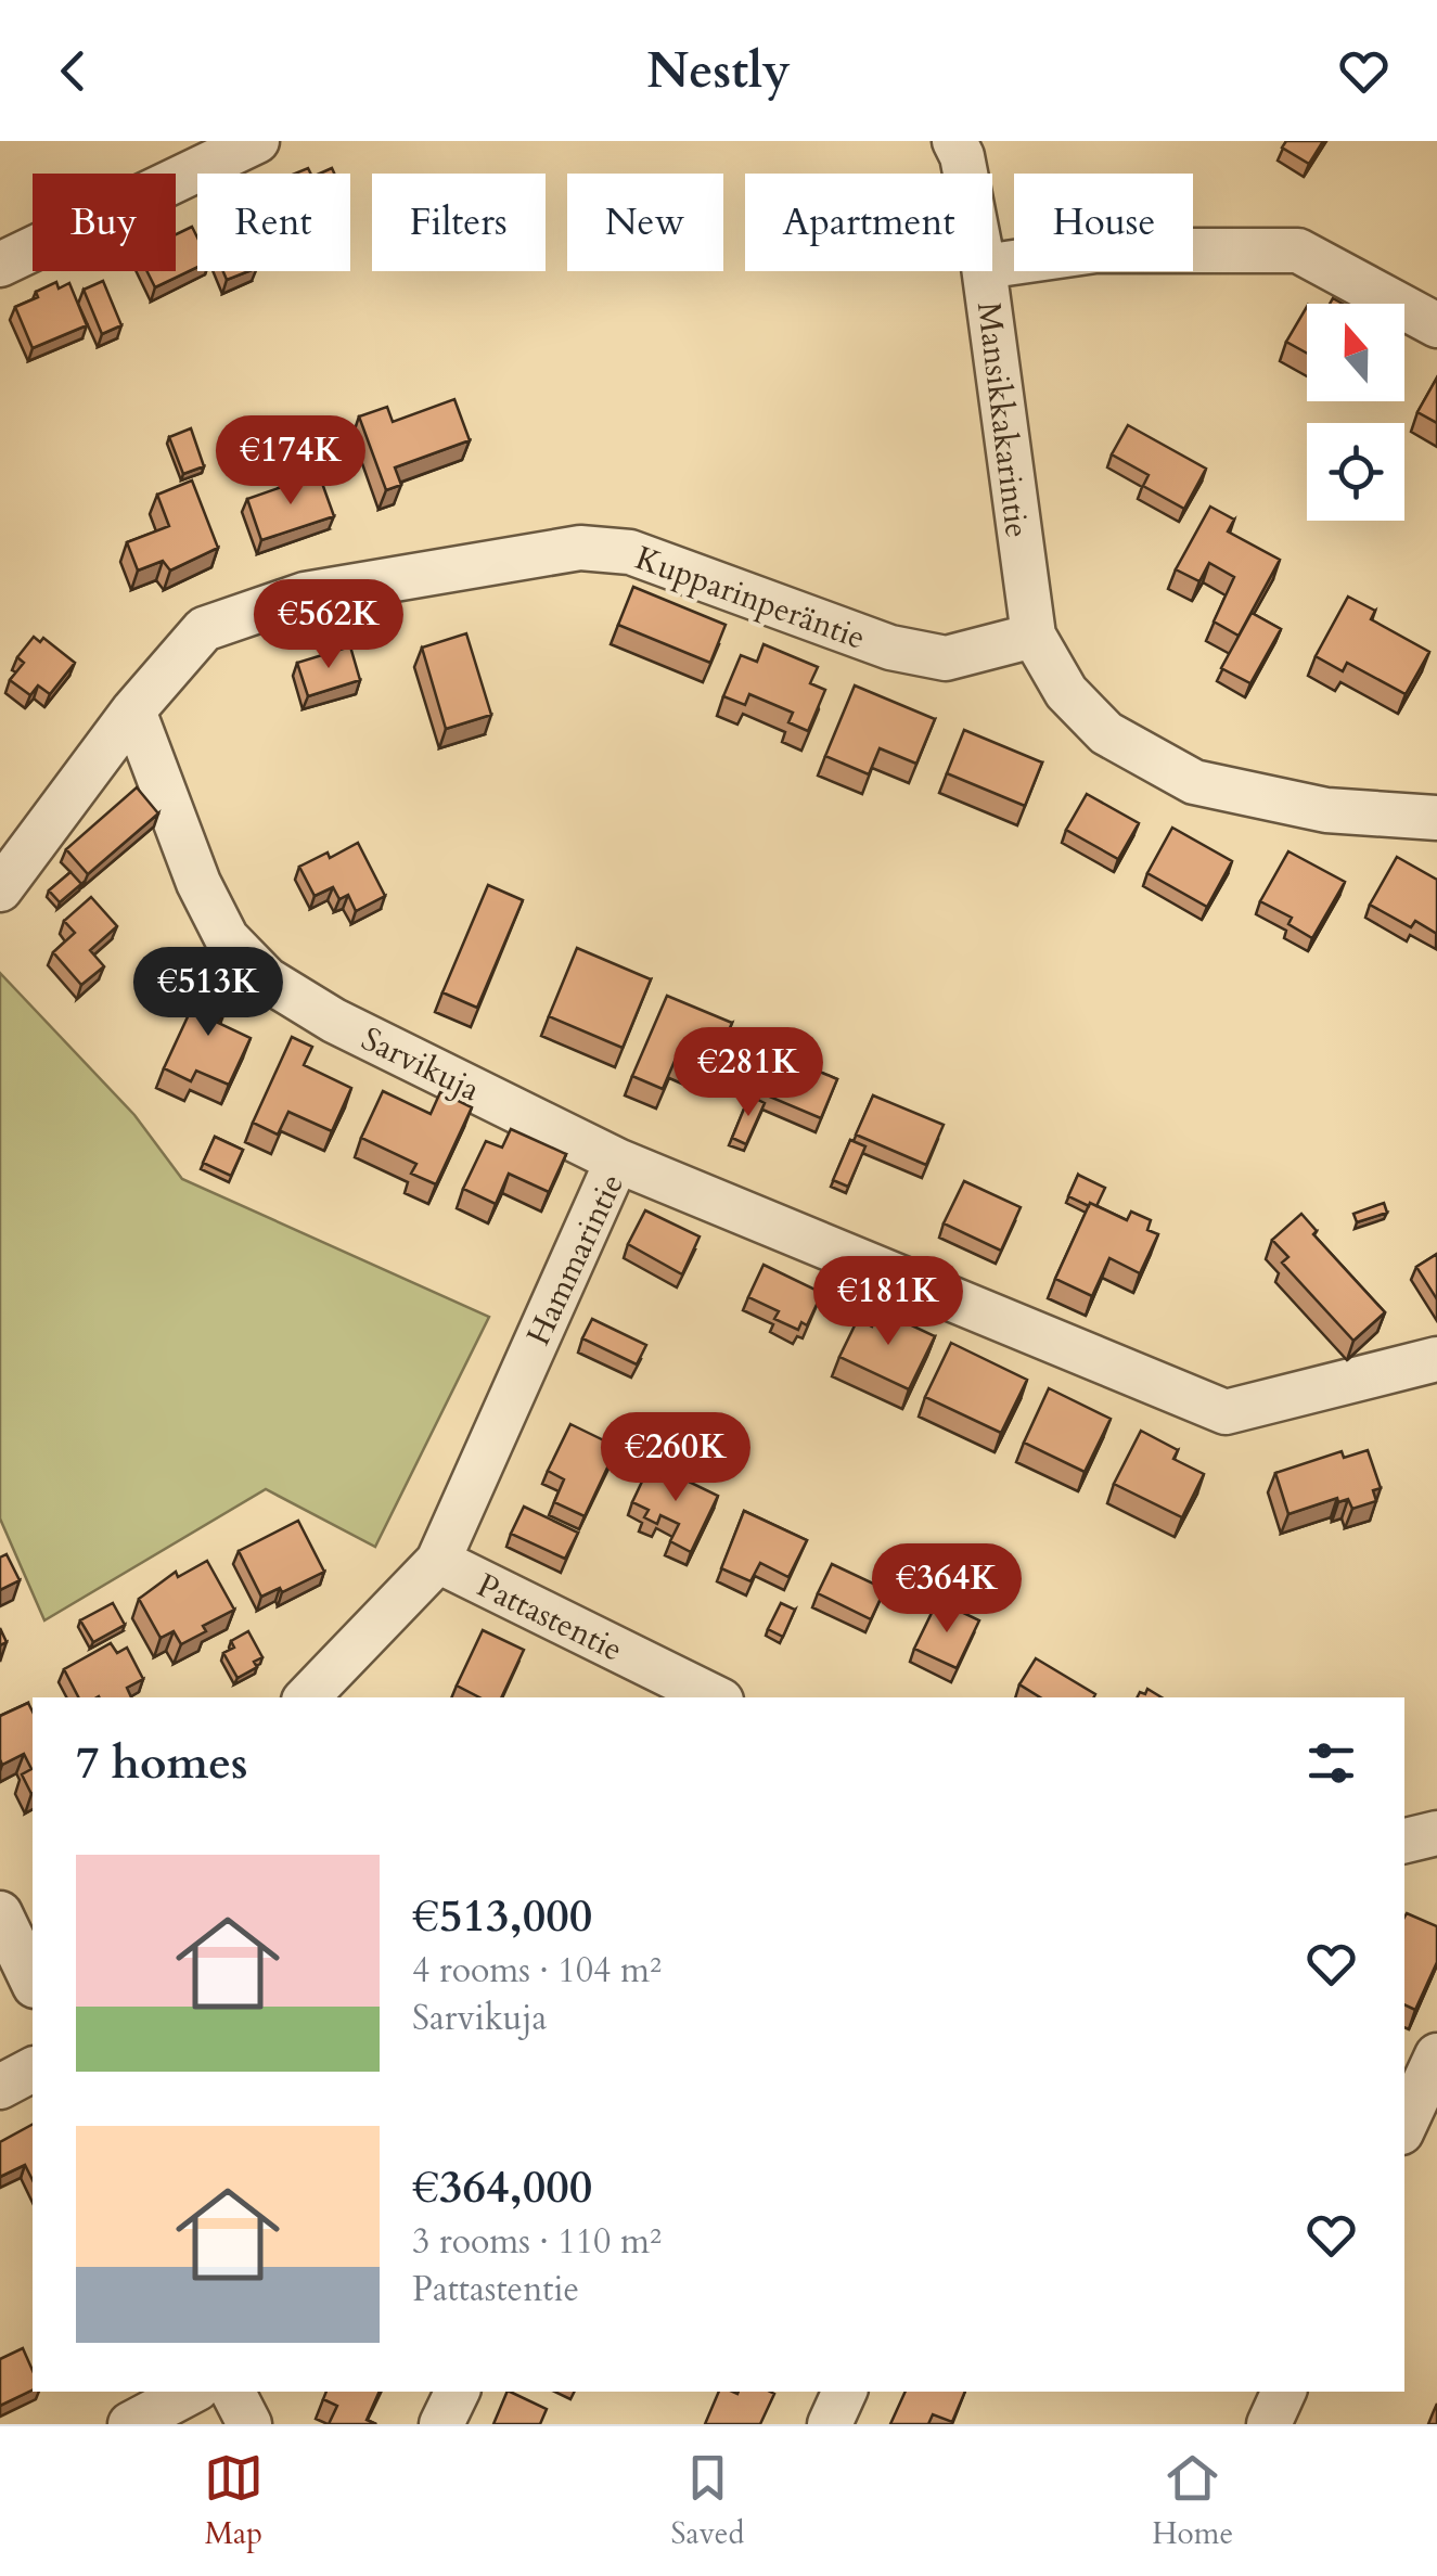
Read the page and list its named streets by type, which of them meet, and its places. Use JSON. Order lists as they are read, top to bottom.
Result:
{
  "streets": {
    "street": [
      "Mansikkakarintie",
      "Kupparinperäntie",
      "Sarvikuja",
      "Hammarintie",
      "Pattastentie"
    ]
  },
  "crossings": [
    ["Mansikkakarintie", "Kupparinperäntie"],
    ["Kupparinperäntie", "Sarvikuja"],
    ["Sarvikuja", "Hammarintie"],
    ["Hammarintie", "Pattastentie"]
  ],
  "north": "top",
  "page": {
    "header": "Nestly",
    "chip": [
      "Buy",
      "Rent",
      "Filters",
      "New",
      "Apartment",
      "House"
    ],
    "price": [
      "€174K",
      "€562K",
      "€513K",
      "€281K",
      "€181K",
      "€260K",
      "€364K"
    ],
    "heading": "7 homes",
    "list": [
      {
        "name": "€513,000",
        "note": "4 rooms · 104 m² · Sarvikuja"
      },
      {
        "name": "€364,000",
        "note": "3 rooms · 110 m² · Pattastentie"
      }
    ],
    "tabs": ["Map", "Saved", "Home"]
  }
}
